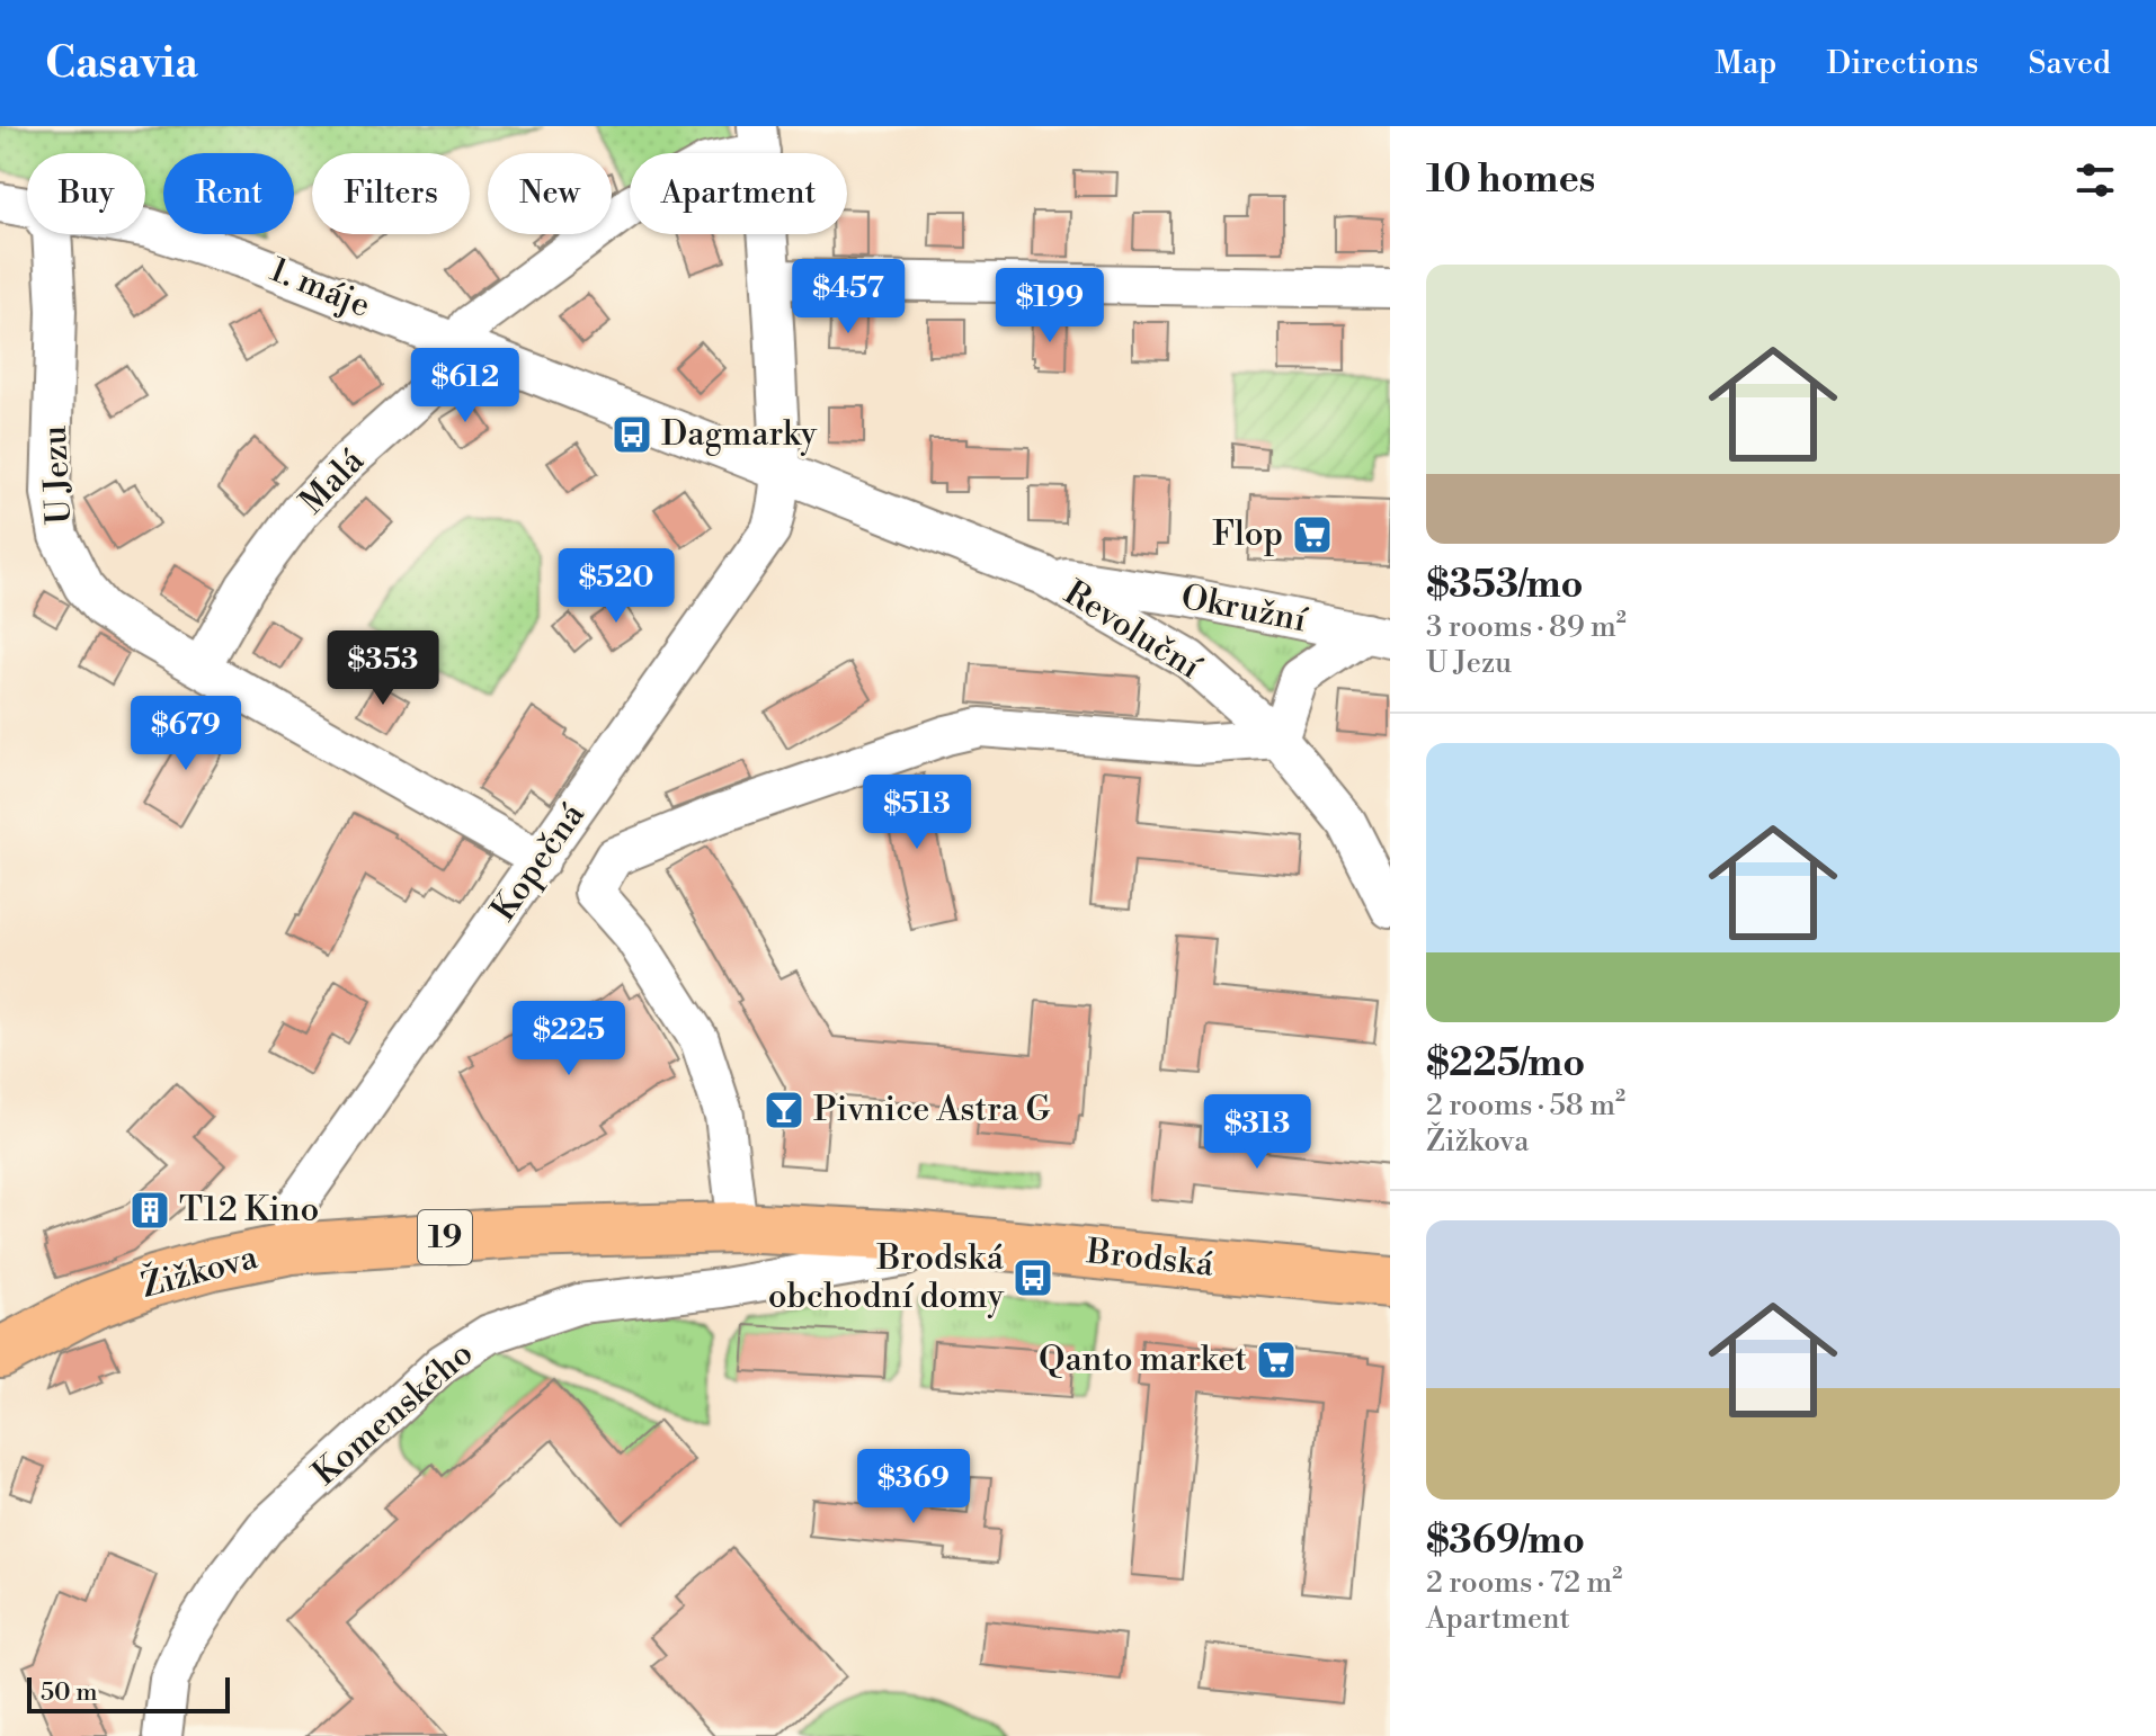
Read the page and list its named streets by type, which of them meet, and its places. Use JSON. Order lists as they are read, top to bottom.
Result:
{
  "streets": {
    "main road": ["19", "Brodská", "Žižkova"],
    "street": [
      "1. máje",
      "U Jezu",
      "Malá",
      "Okružní",
      "Revoluční",
      "Kopečná",
      "Komenského"
    ]
  },
  "crossings": [
    ["1. máje", "U Jezu"],
    ["1. máje", "Malá"],
    ["1. máje", "Revoluční"],
    ["1. máje", "Kopečná"],
    ["U Jezu", "Malá"],
    ["U Jezu", "Kopečná"],
    ["Malá", "Kopečná"],
    ["Okružní", "Revoluční"],
    ["Revoluční", "Kopečná"],
    ["Kopečná", "Žižkova"],
    ["Brodská", "Žižkova"],
    ["Brodská", "Komenského"],
    ["Žižkova", "Komenského"]
  ],
  "places": {
    "bus stop": ["Dagmarky", "Brodská obchodní domy"],
    "supermarket": ["Flop", "Qanto market"],
    "bar": ["Pivnice Astra G"],
    "building": ["T12 Kino"]
  },
  "scale_bar": "50 m",
  "page": {
    "header": "Casavia",
    "nav": ["Map", "Directions", "Saved"],
    "heading": "10 homes",
    "chip": [
      "Buy",
      "Rent",
      "Filters",
      "New",
      "Apartment"
    ],
    "list": [
      {
        "name": "$353/mo",
        "note": "3 rooms · 89 m² · U Jezu"
      },
      {
        "name": "$225/mo",
        "note": "2 rooms · 58 m² · Žižkova"
      },
      {
        "name": "$369/mo",
        "note": "2 rooms · 72 m² · Apartment"
      }
    ],
    "price": [
      "$457",
      "$199",
      "$612",
      "$520",
      "$353",
      "$679",
      "$513",
      "$225",
      "$313",
      "$369"
    ],
    "scale": "50 m"
  }
}
